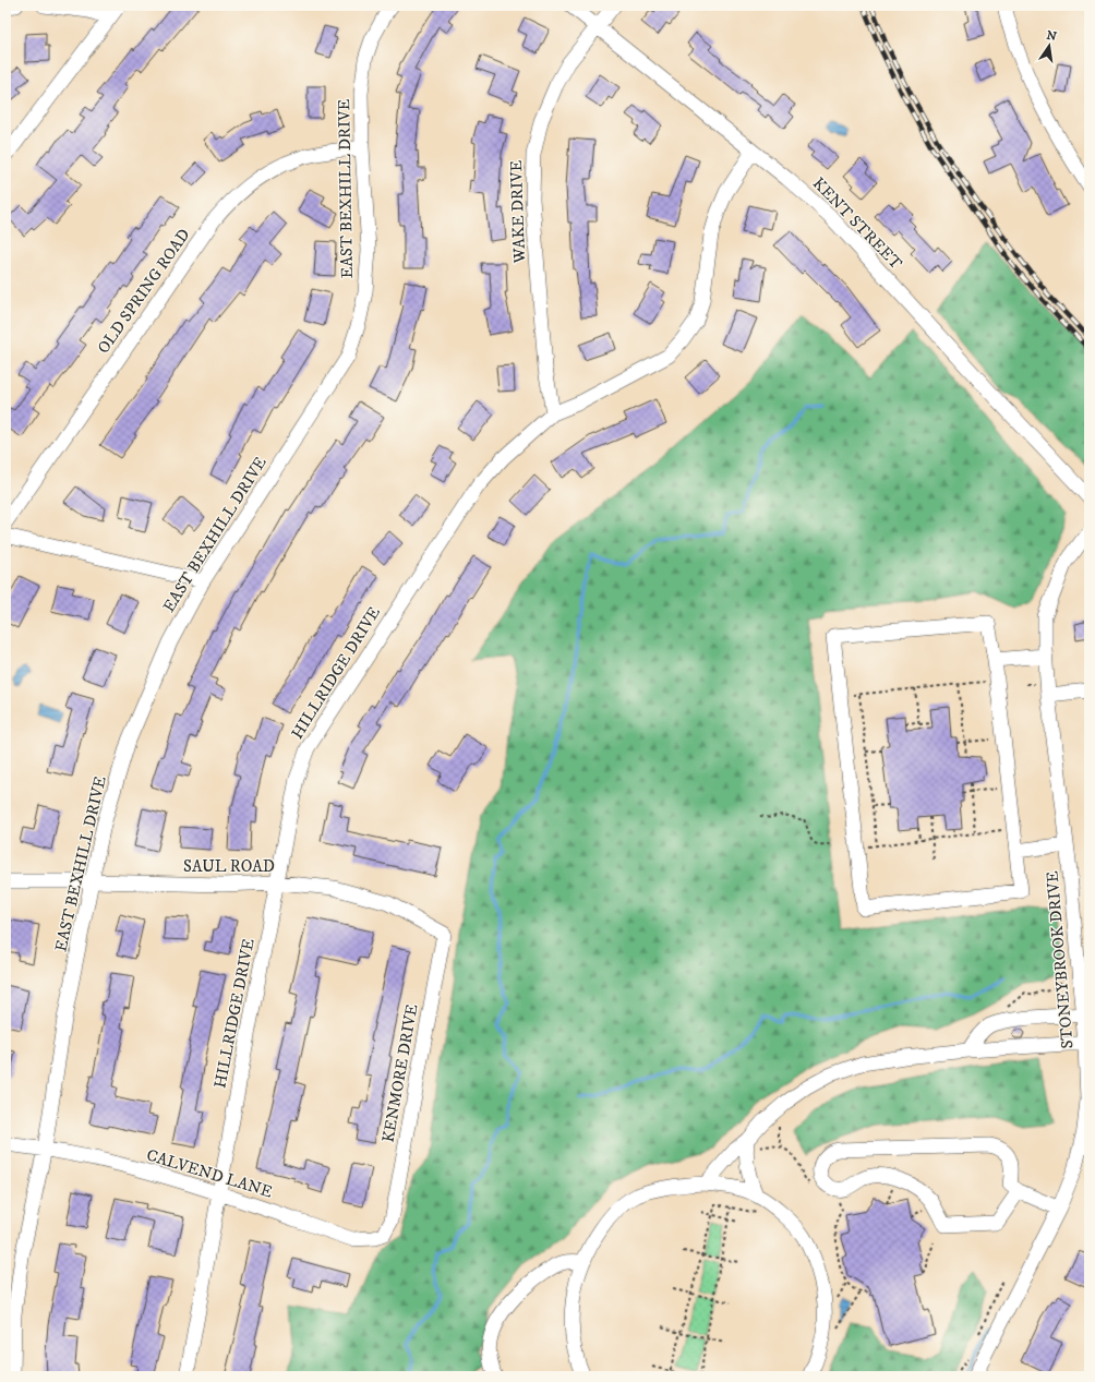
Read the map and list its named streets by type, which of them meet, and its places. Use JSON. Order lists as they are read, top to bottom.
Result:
{
  "streets": {
    "street": [
      "EAST BEXHILL DRIVE",
      "WAKE DRIVE",
      "KENT STREET",
      "OLD SPRING ROAD",
      "HILLRIDGE DRIVE",
      "SAUL ROAD",
      "STONEYBROOK DRIVE",
      "KENMORE DRIVE",
      "CALVEND LANE"
    ]
  },
  "crossings": [
    ["EAST BEXHILL DRIVE", "OLD SPRING ROAD"],
    ["EAST BEXHILL DRIVE", "SAUL ROAD"],
    ["EAST BEXHILL DRIVE", "CALVEND LANE"],
    ["WAKE DRIVE", "KENT STREET"],
    ["WAKE DRIVE", "HILLRIDGE DRIVE"],
    ["KENT STREET", "HILLRIDGE DRIVE"],
    ["HILLRIDGE DRIVE", "SAUL ROAD"],
    ["HILLRIDGE DRIVE", "CALVEND LANE"],
    ["SAUL ROAD", "KENMORE DRIVE"],
    ["KENMORE DRIVE", "CALVEND LANE"]
  ],
  "north": "top"
}
